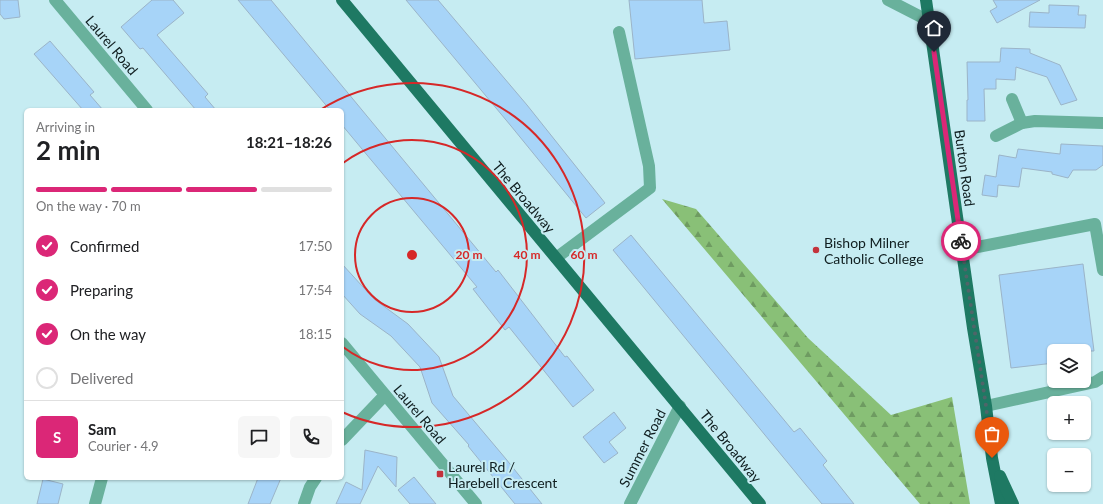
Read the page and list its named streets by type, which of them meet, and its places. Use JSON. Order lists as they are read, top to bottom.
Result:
{
  "streets": {
    "main road": ["Burton Road", "The Broadway"],
    "street": ["Laurel Road", "Summer Road"]
  },
  "crossings": [
    ["The Broadway", "Summer Road"]
  ],
  "places": {
    "other": ["Bishop Milner Catholic College"],
    "transit": ["Laurel Rd / Harebell Crescent"]
  },
  "page": {
    "heading": ["2 min", "Arriving in", "18:21–18:26"],
    "panel": ["Sam", "Courier · 4.9"],
    "bar": "On the way · 70 m",
    "list": [
      ["Confirmed", "17:50"],
      ["Preparing", "17:54"],
      ["On the way", "18:15"],
      "Delivered"
    ],
    "map_buttons": ["+", "−"],
    "round": "S"
  },
  "rings": ["20 m", "40 m", "60 m"]
}
